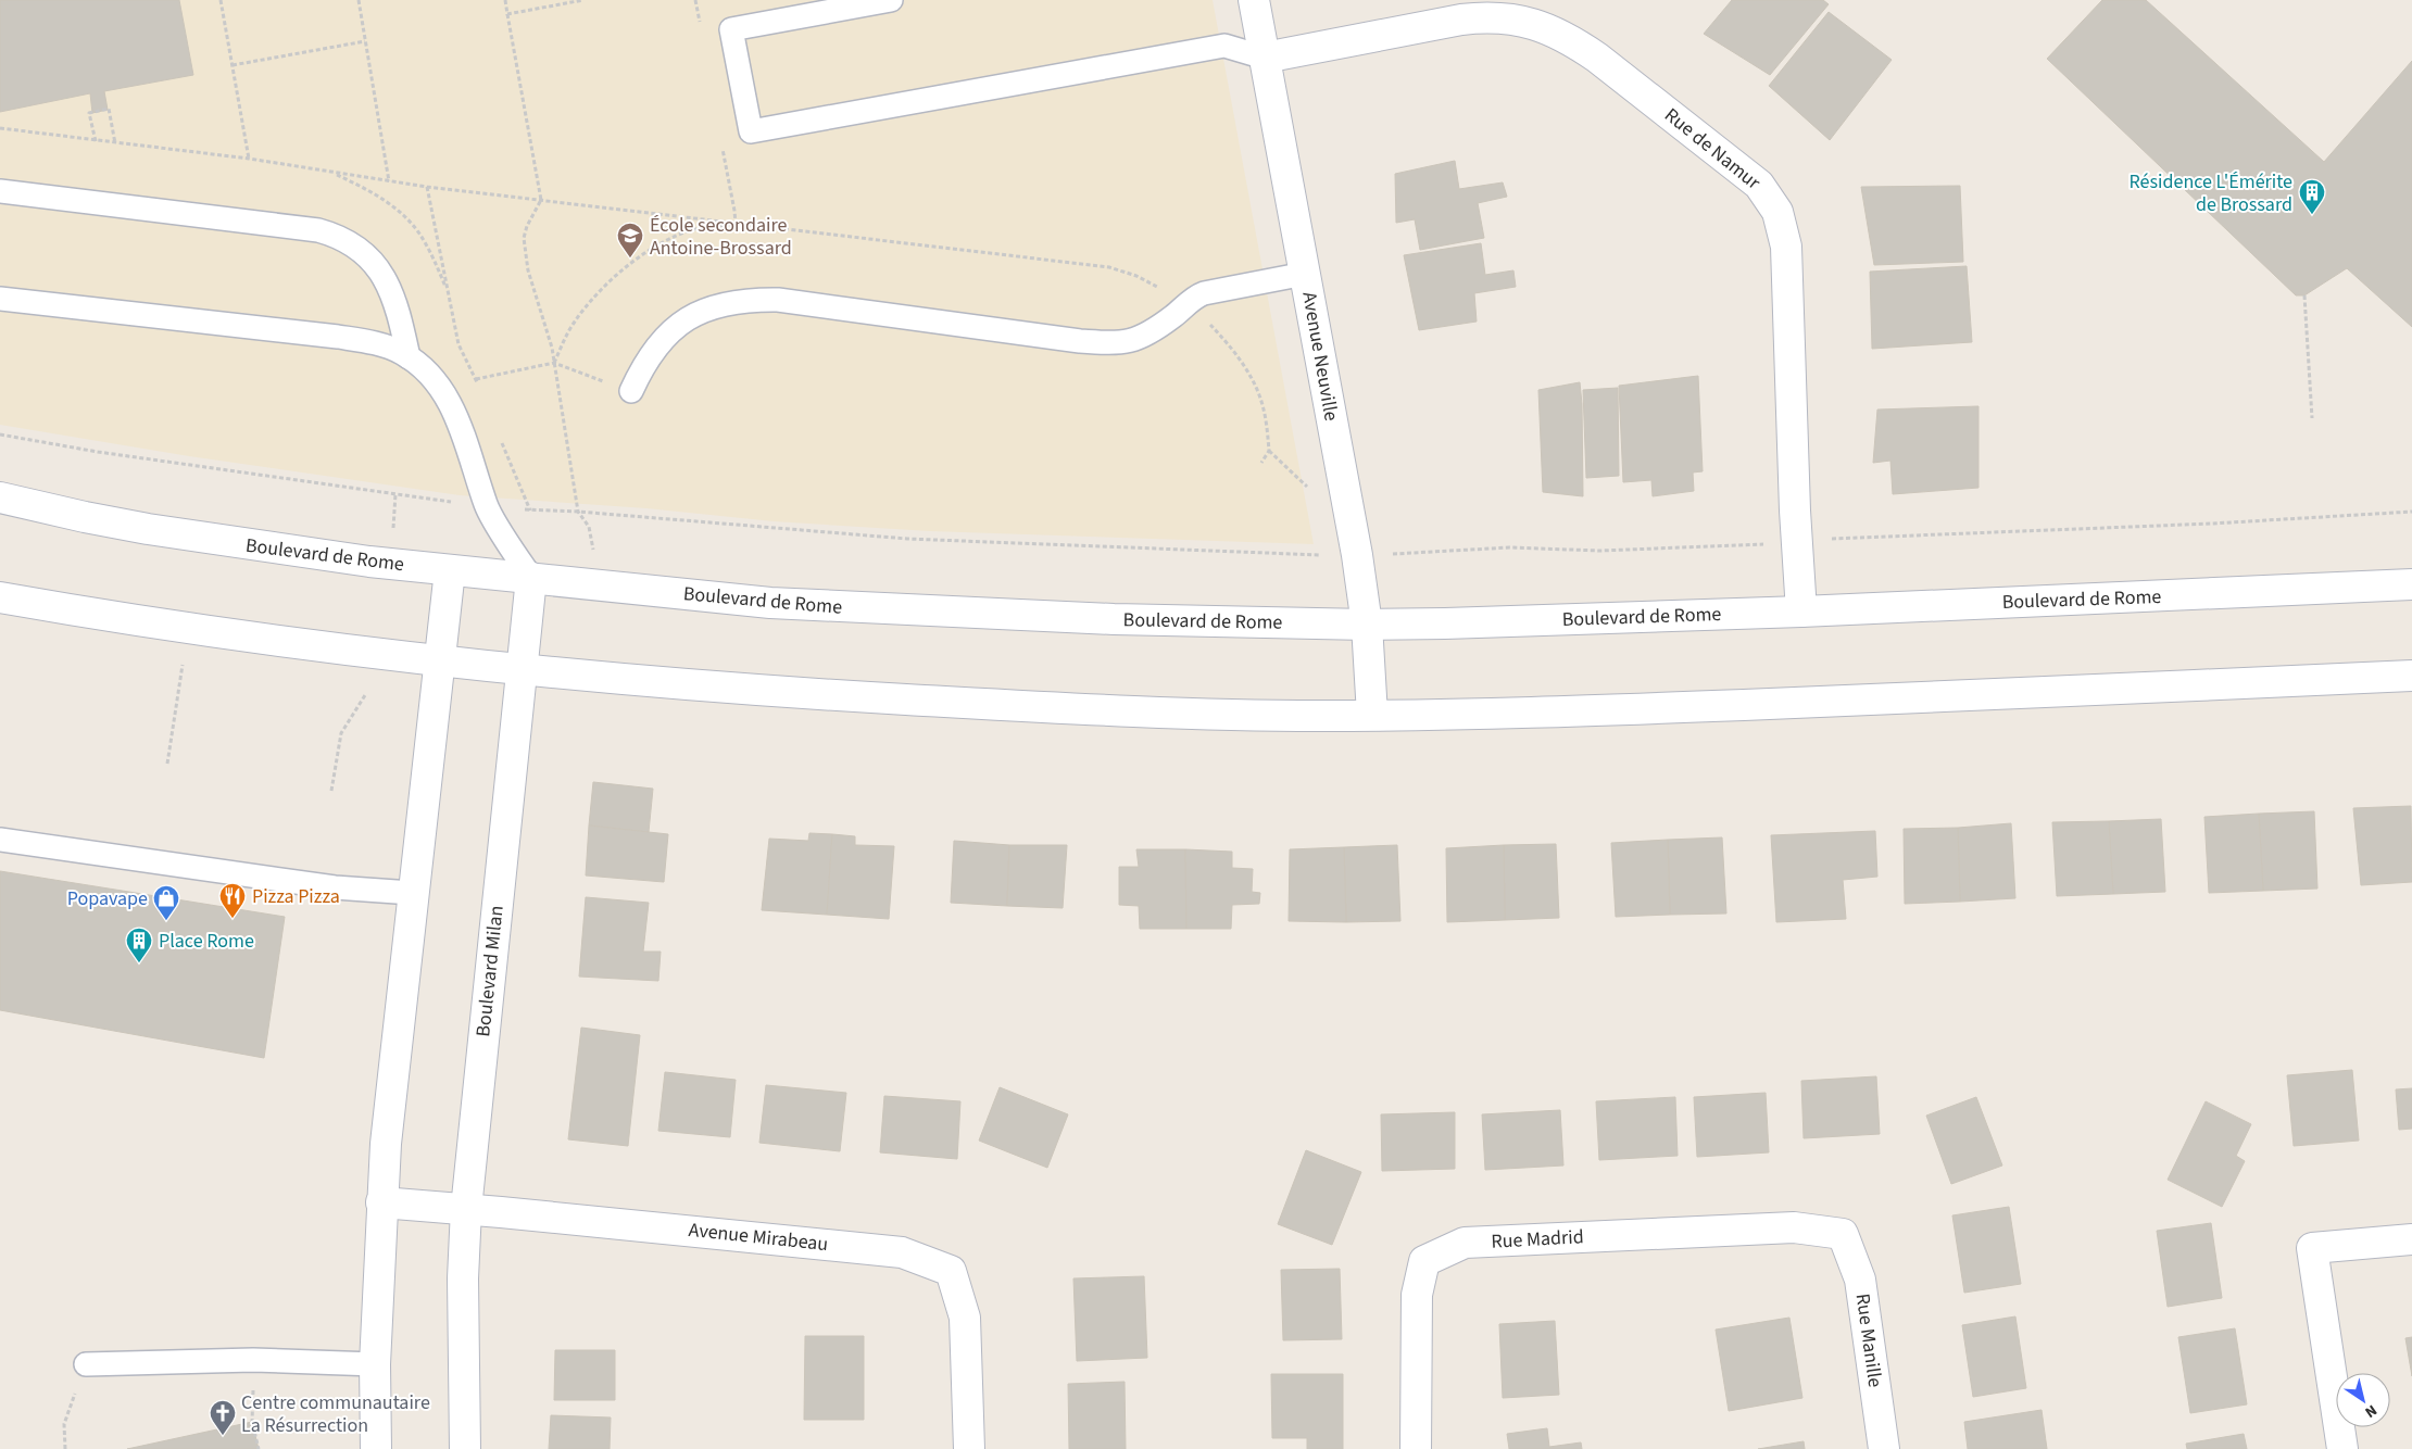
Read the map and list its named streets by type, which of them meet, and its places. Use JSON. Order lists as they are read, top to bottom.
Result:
{
  "streets": {
    "main road": [
      "Rue de Namur",
      "Avenue Neuville",
      "Boulevard de Rome",
      "Boulevard Milan",
      "Avenue Mirabeau",
      "Rue Madrid",
      "Rue Manille"
    ]
  },
  "crossings": [
    ["Rue de Namur", "Avenue Neuville"],
    ["Rue de Namur", "Boulevard de Rome"],
    ["Avenue Neuville", "Boulevard de Rome"],
    ["Boulevard de Rome", "Boulevard Milan"],
    ["Boulevard Milan", "Avenue Mirabeau"],
    ["Rue Madrid", "Rue Manille"]
  ],
  "places": {
    "building": ["Résidence L'Émérite de Brossard", "Place Rome"],
    "school or university": ["École secondaire Antoine-Brossard"],
    "restaurant": ["Pizza Pizza"],
    "shop": ["Popavape"],
    "church": ["Centre communautaire La Résurrection"]
  },
  "north": "bottom right"
}
